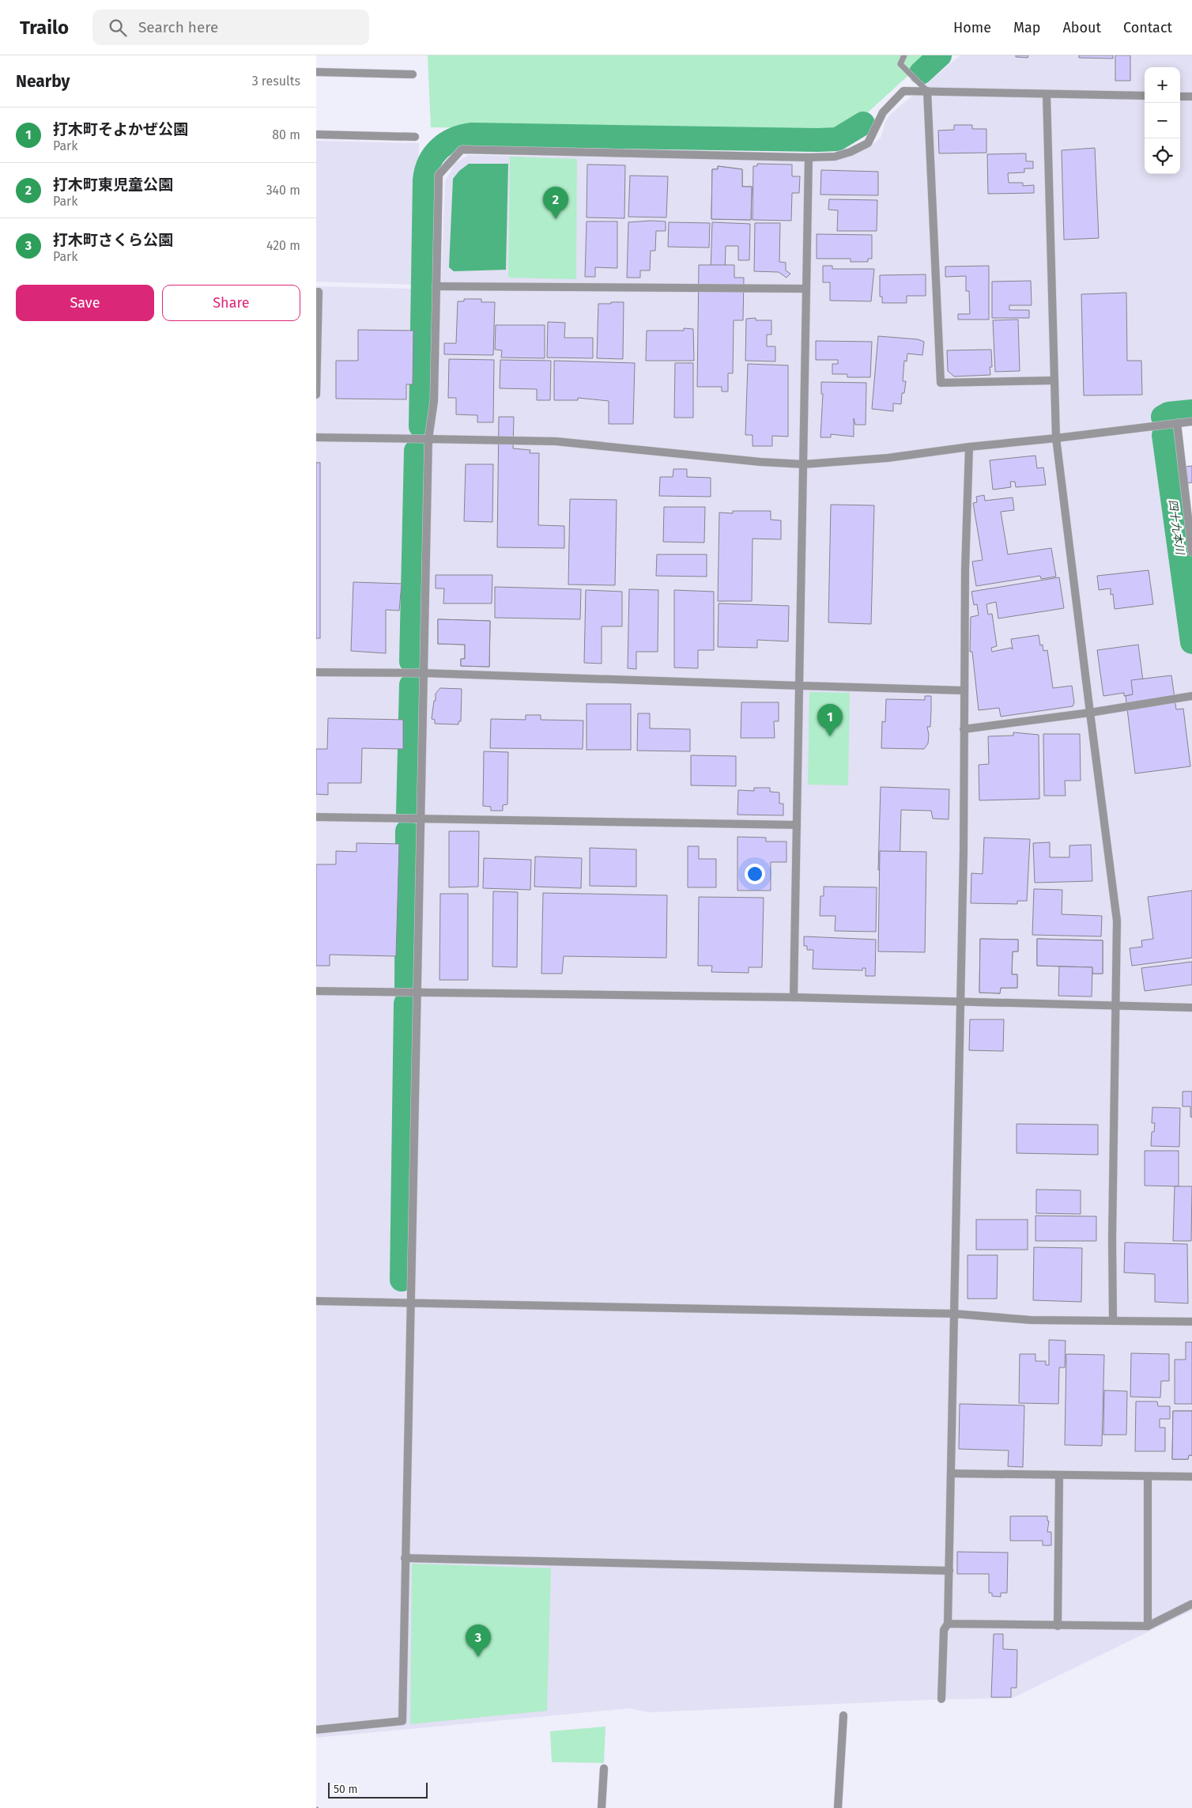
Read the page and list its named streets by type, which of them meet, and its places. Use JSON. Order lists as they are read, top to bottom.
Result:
{
  "water": ["四十九本川"],
  "scale_bar": "50 m",
  "page": {
    "header": "Trailo",
    "search": "Search here",
    "nav": [
      "Home",
      "Map",
      "About",
      "Contact"
    ],
    "heading": ["Nearby", "3 results"],
    "map_buttons": ["+", "−"],
    "list": [
      {
        "mark": "1",
        "name": "打木町そよかぜ公園",
        "note": "Park",
        "value": "80 m"
      },
      {
        "mark": "2",
        "name": "打木町東児童公園",
        "note": "Park",
        "value": "340 m"
      },
      {
        "mark": "3",
        "name": "打木町さくら公園",
        "note": "Park",
        "value": "420 m"
      }
    ],
    "pins": ["2", "1", "3"],
    "buttons": ["Save", "Share"],
    "scale": "50 m"
  }
}
